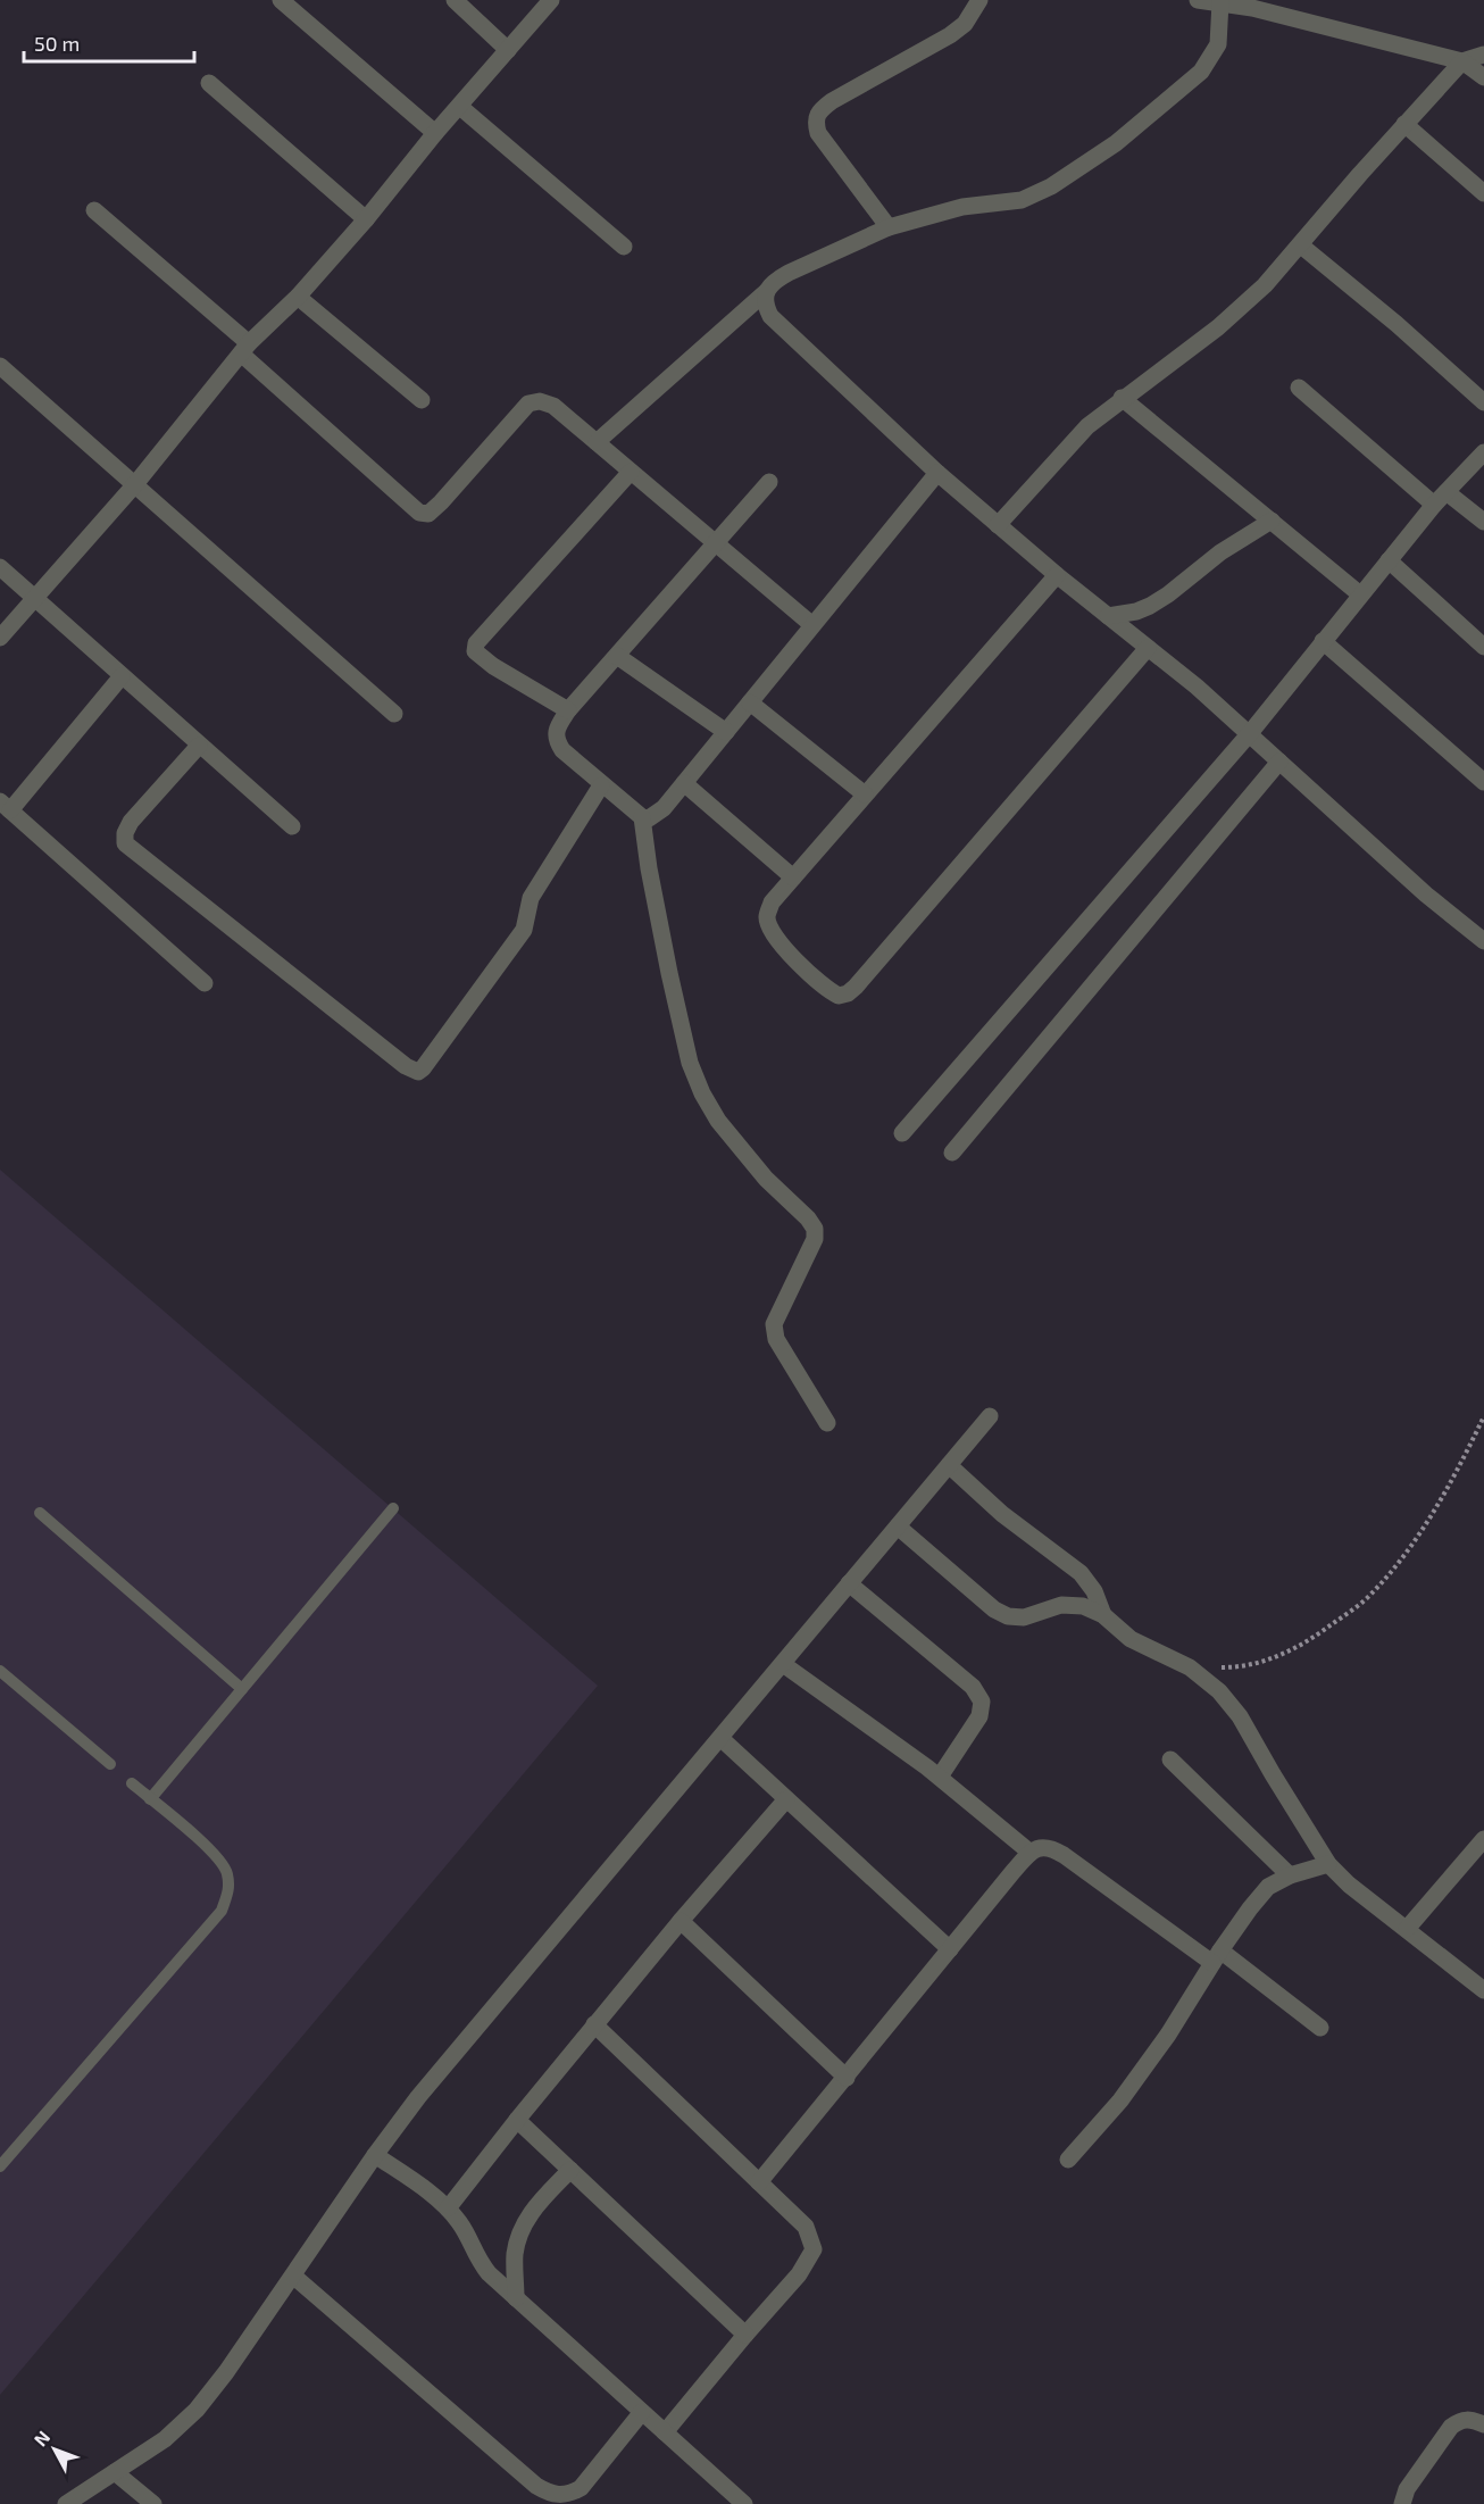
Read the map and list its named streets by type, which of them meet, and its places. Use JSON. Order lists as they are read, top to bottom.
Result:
{
  "scale_bar": "50 m",
  "north": "top left"
}
